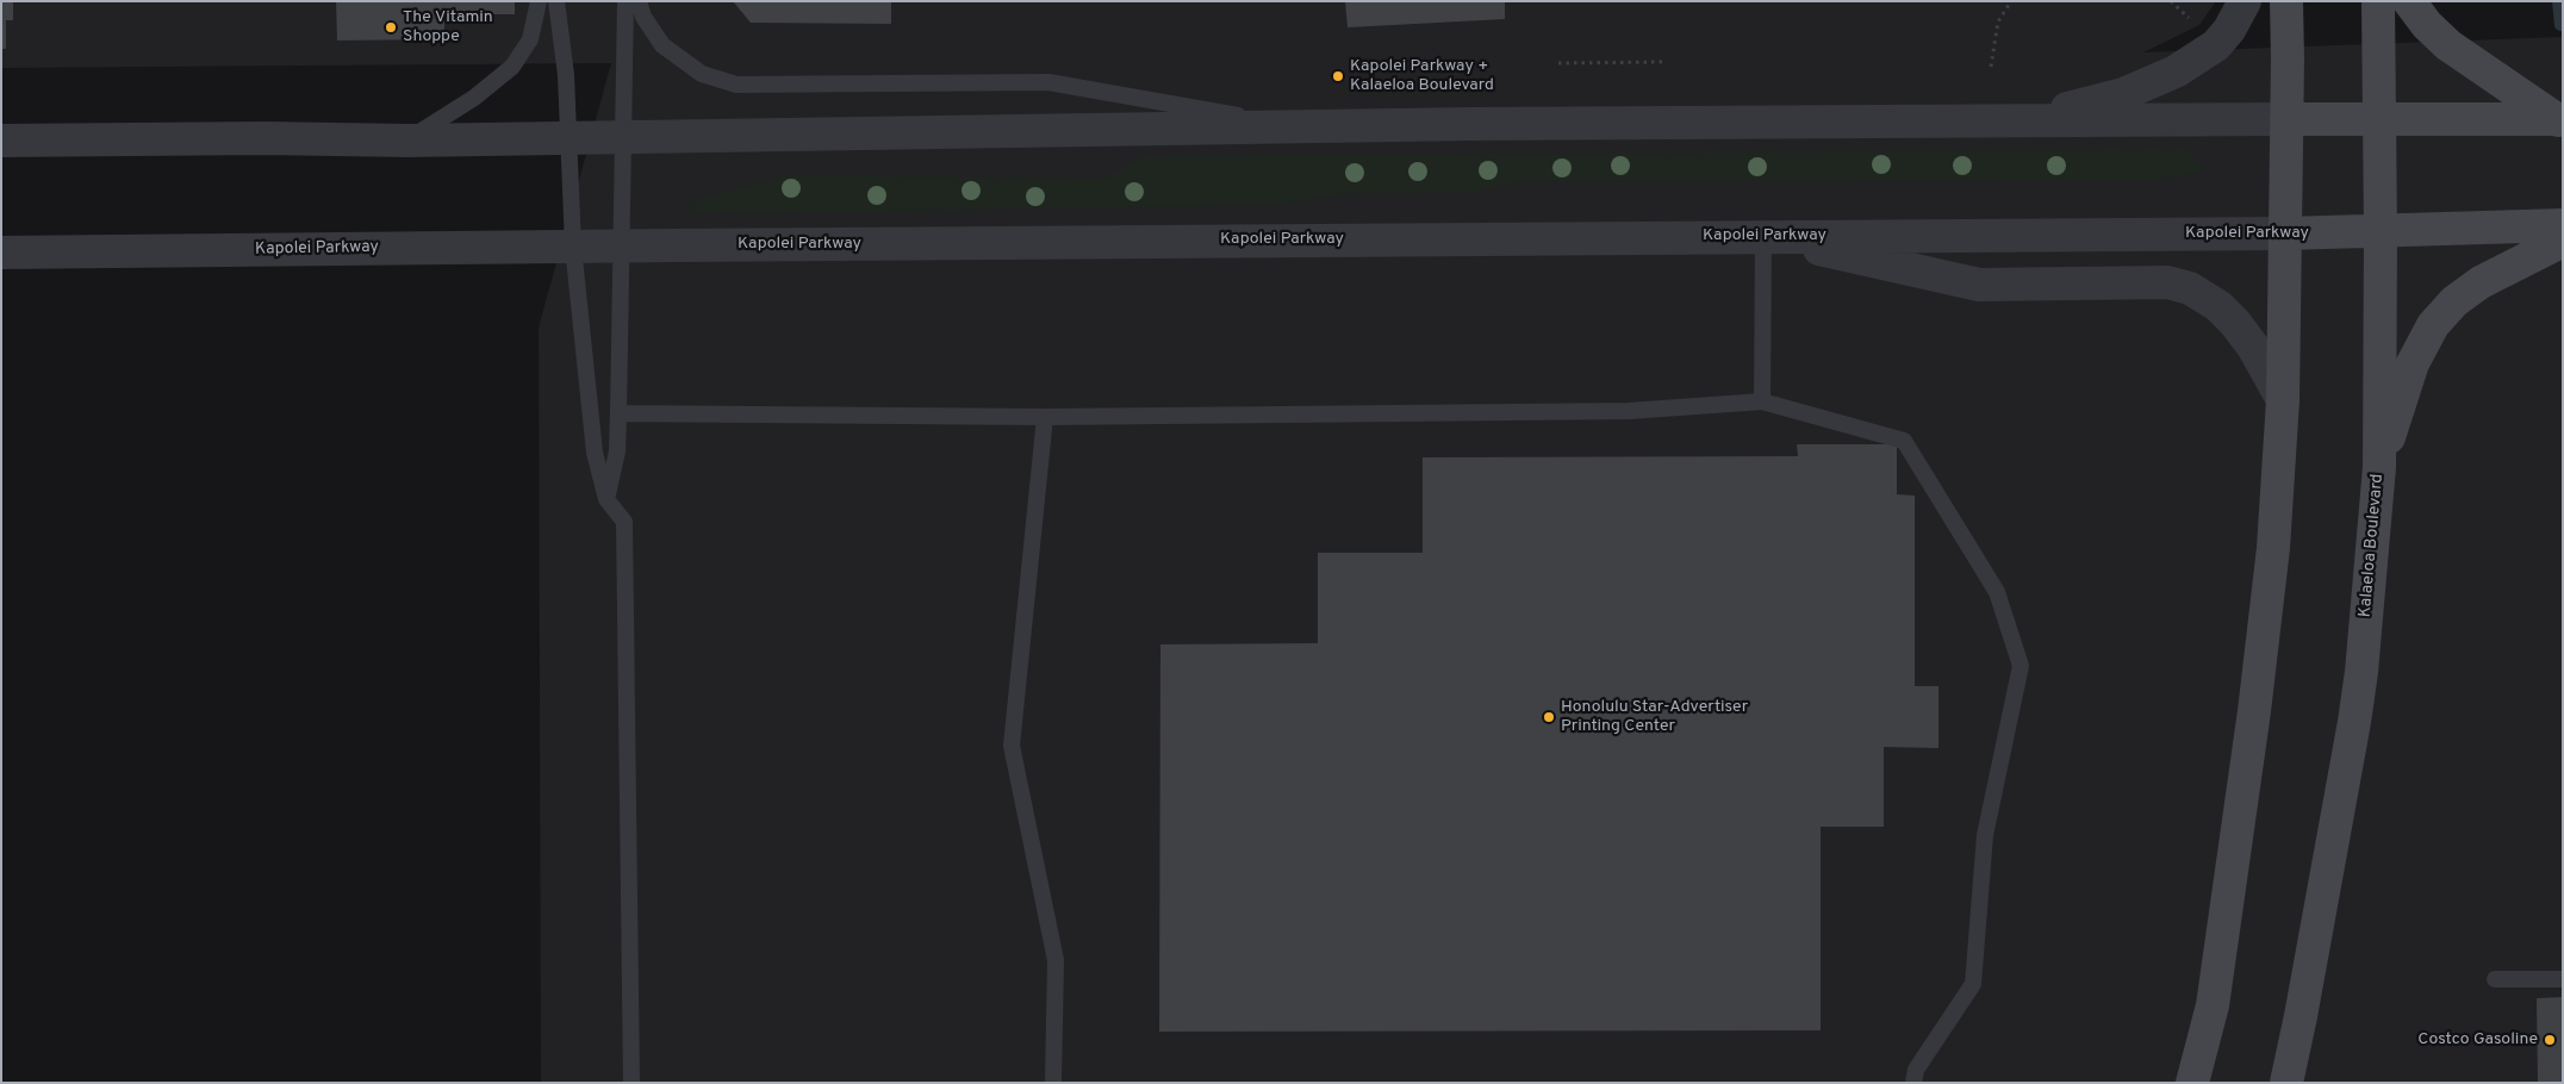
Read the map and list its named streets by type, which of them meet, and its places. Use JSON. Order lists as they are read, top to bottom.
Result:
{
  "streets": {
    "main road": ["Kapolei Parkway", "Kalaeloa Boulevard"]
  },
  "crossings": [
    ["Kapolei Parkway", "Kalaeloa Boulevard"]
  ],
  "places": [
    "The Vitamin Shoppe",
    "Kapolei Parkway + Kalaeloa Boulevard",
    "Honolulu Star-Advertiser Printing Center",
    "Costco Gasoline"
  ]
}
